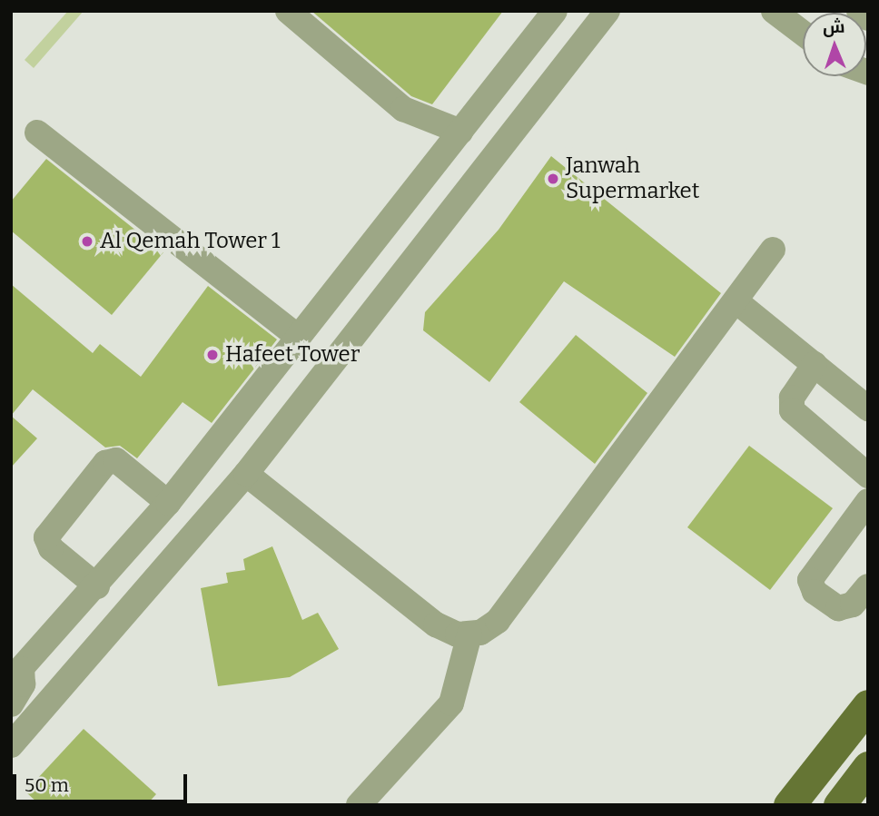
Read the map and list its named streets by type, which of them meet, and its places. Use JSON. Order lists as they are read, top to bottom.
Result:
{
  "places": ["Janwah Supermarket", "Al Qemah Tower 1", "Hafeet Tower"],
  "scale_bar": "50 m",
  "north": "top"
}
